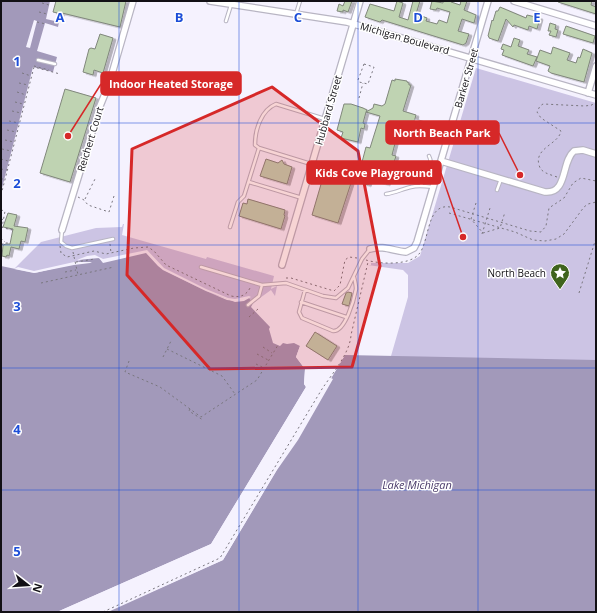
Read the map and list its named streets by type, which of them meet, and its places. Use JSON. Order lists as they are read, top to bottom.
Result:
{
  "streets": {
    "street": [
      "Michigan Boulevard",
      "Barker Street",
      "Hubbard Street",
      "Reichert Court"
    ]
  },
  "crossings": [
    ["Michigan Boulevard", "Barker Street"],
    ["Michigan Boulevard", "Hubbard Street"]
  ],
  "water": ["Lake Michigan"],
  "places": {
    "other": ["Indoor Heated Storage", "North Beach Park", "Kids Cove Playground"],
    "place": ["North Beach"]
  },
  "north": "right",
  "grid": {
    "columns": [
      "A",
      "B",
      "C",
      "D",
      "E"
    ],
    "rows": [
      "1",
      "2",
      "3",
      "4",
      "5"
    ]
  }
}
